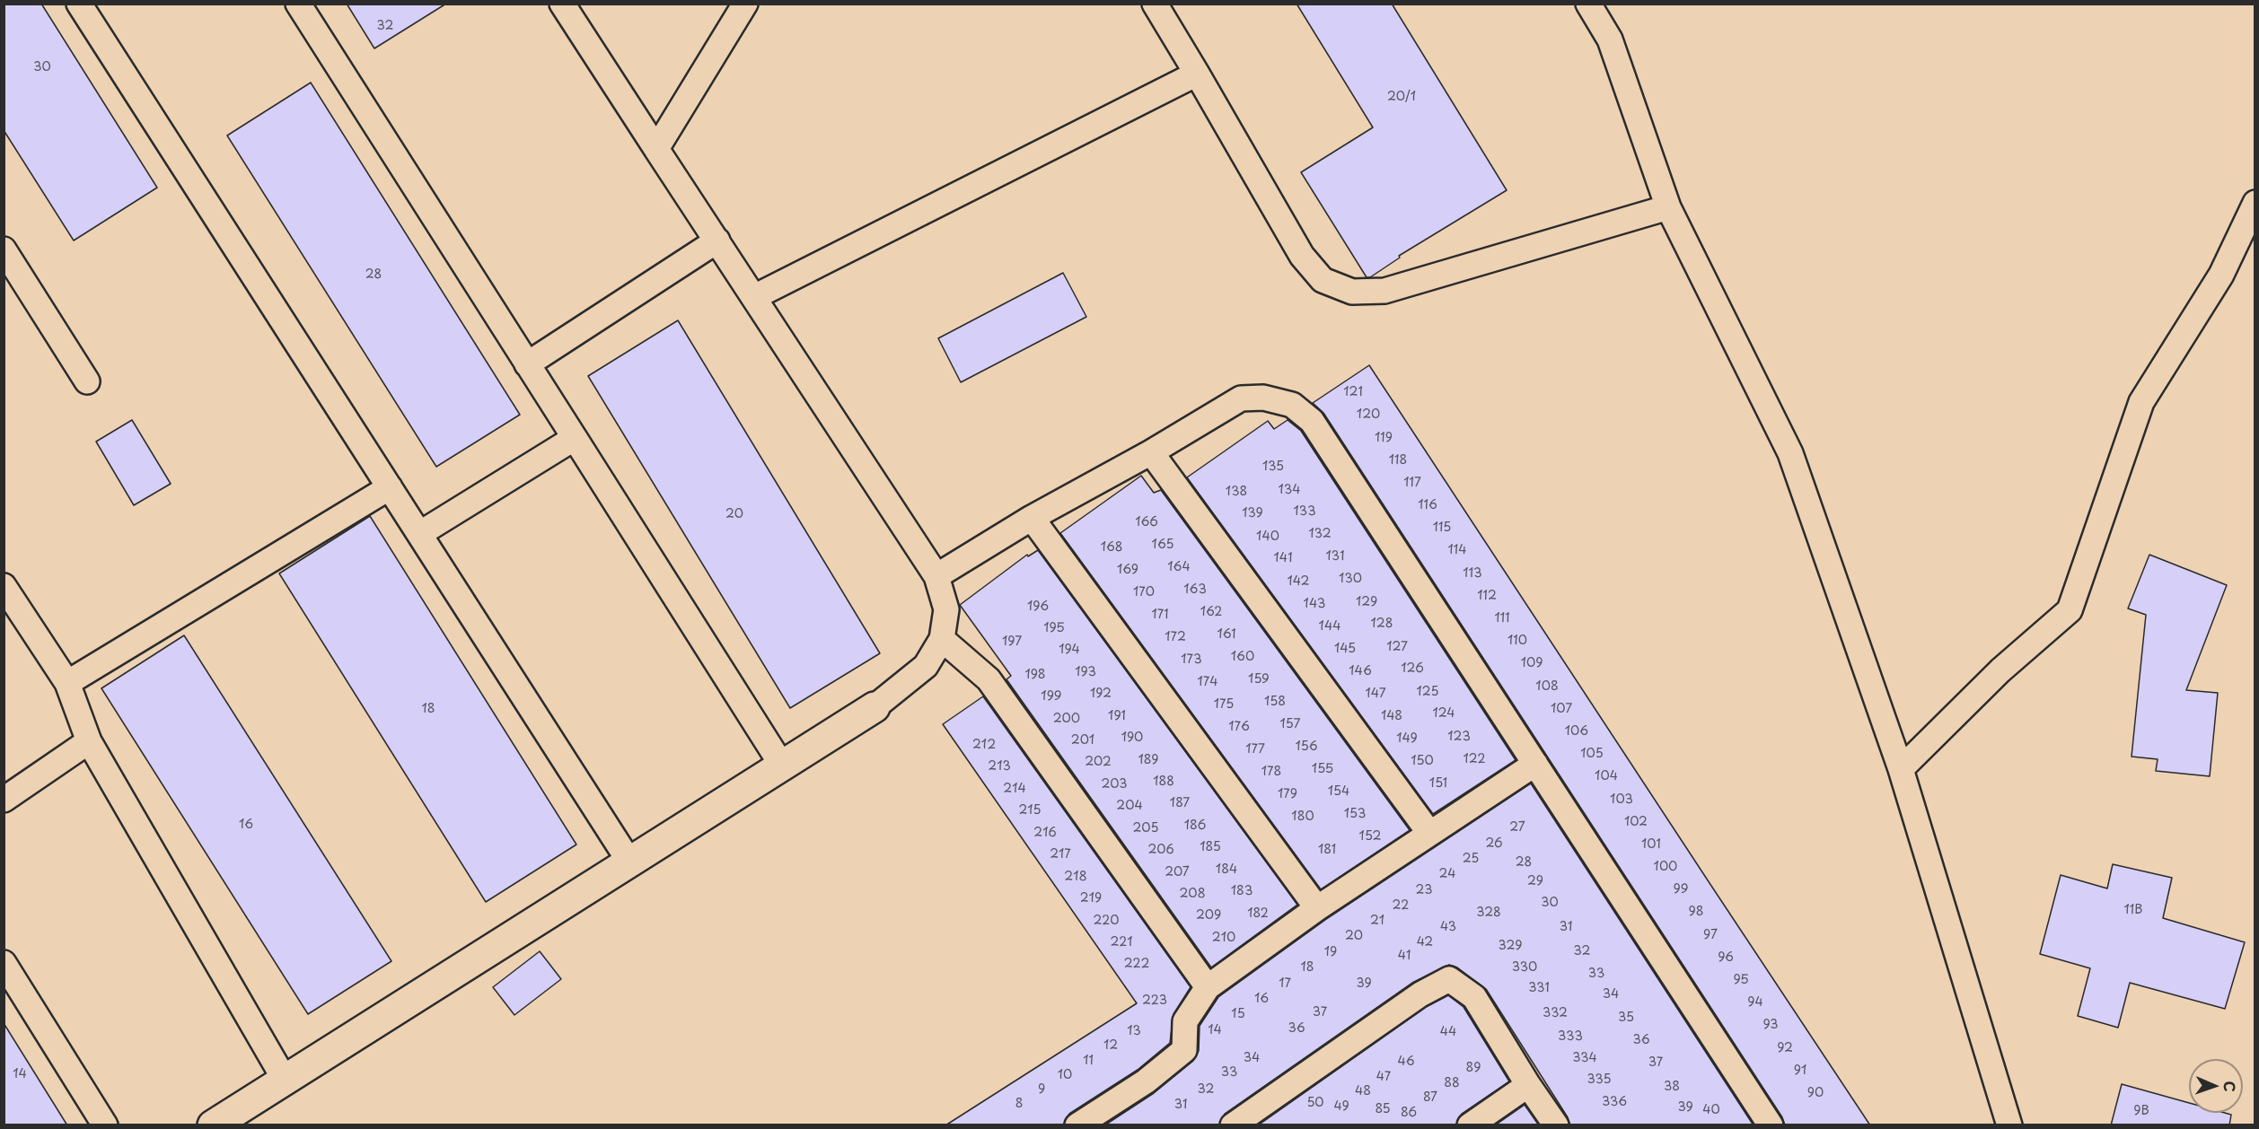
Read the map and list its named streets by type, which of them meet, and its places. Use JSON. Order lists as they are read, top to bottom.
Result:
{
  "house_numbers": [
    "32",
    "30",
    "20/1",
    "28",
    "121",
    "120",
    "119",
    "118",
    "135",
    "117",
    "134",
    "138",
    "116",
    "133",
    "139",
    "20",
    "166",
    "115",
    "132",
    "140",
    "165",
    "168",
    "114",
    "131",
    "141",
    "164",
    "169",
    "113",
    "130",
    "142",
    "163",
    "170",
    "112",
    "129",
    "143",
    "196",
    "162",
    "171",
    "111",
    "128",
    "144",
    "195",
    "161",
    "172",
    "110",
    "197",
    "127",
    "145",
    "194",
    "160",
    "173",
    "109",
    "126",
    "146",
    "193",
    "198",
    "159",
    "174",
    "108",
    "125",
    "192",
    "147",
    "199",
    "158",
    "175",
    "18",
    "107",
    "124",
    "191",
    "148",
    "200",
    "157",
    "176",
    "106",
    "123",
    "190",
    "149",
    "201",
    "212",
    "156",
    "177",
    "105",
    "122",
    "189",
    "150",
    "202",
    "213",
    "155",
    "178",
    "104",
    "188",
    "151",
    "203",
    "214",
    "154",
    "179",
    "103",
    "187",
    "204",
    "215",
    "153",
    "180",
    "102",
    "16",
    "186",
    "27",
    "205",
    "216",
    "152",
    "26",
    "101",
    "185",
    "206",
    "181",
    "217",
    "25",
    "28",
    "100",
    "184",
    "207",
    "24",
    "218",
    "29",
    "99",
    "23",
    "183",
    "208",
    "219",
    "30",
    "22",
    "11В",
    "98",
    "328",
    "182",
    "209",
    "220",
    "21",
    "43",
    "31",
    "97",
    "20",
    "210",
    "221",
    "42",
    "329",
    "32",
    "19",
    "41",
    "96",
    "222",
    "18",
    "330",
    "33",
    "95",
    "17",
    "39",
    "331",
    "34",
    "16",
    "223",
    "94",
    "37",
    "332",
    "15",
    "35",
    "93",
    "36",
    "14",
    "13",
    "44",
    "333",
    "36",
    "12",
    "92",
    "34",
    "334",
    "11",
    "46",
    "37",
    "89",
    "91",
    "33",
    "14",
    "10",
    "47",
    "335",
    "88",
    "38",
    "9",
    "32",
    "48",
    "90",
    "87",
    "336",
    "50",
    "8",
    "31",
    "49",
    "39",
    "85",
    "40",
    "9В",
    "86"
  ],
  "north": "right"
}
